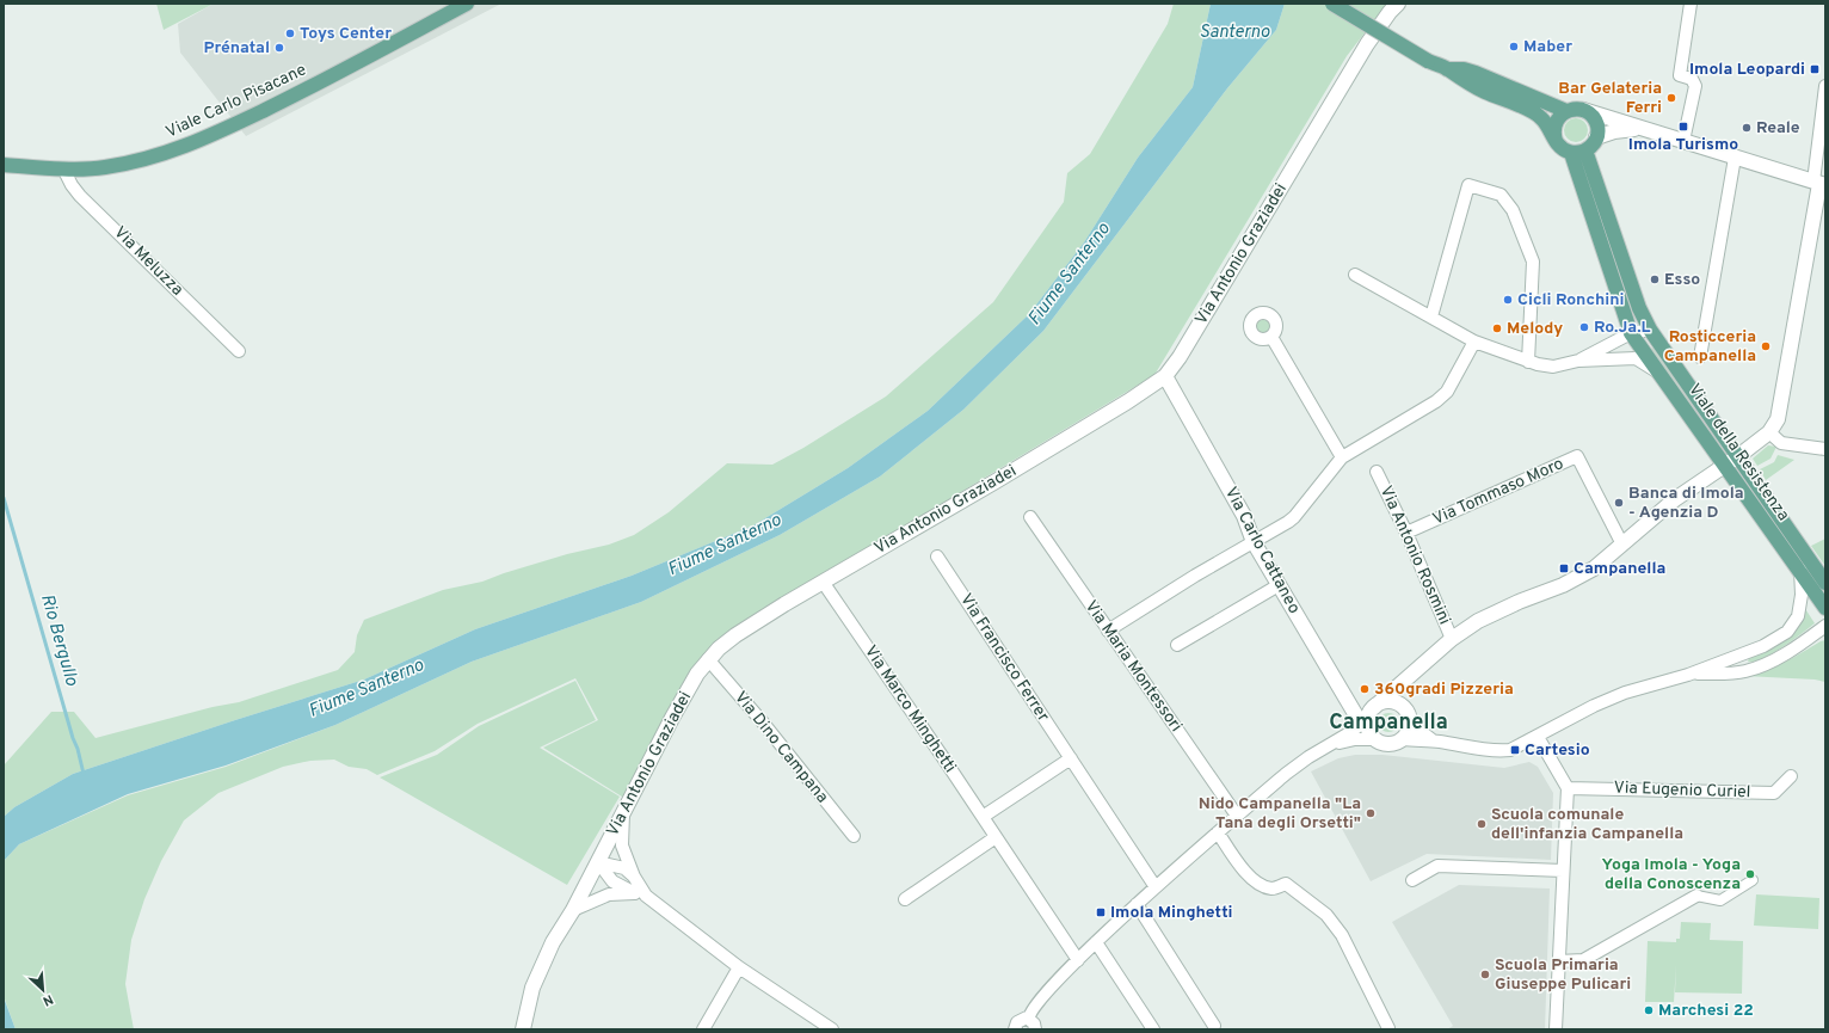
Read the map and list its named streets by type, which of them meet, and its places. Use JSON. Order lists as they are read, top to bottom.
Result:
{
  "streets": {
    "main road": ["Viale Carlo Pisacane", "Viale della Resistenza"],
    "street": [
      "Via Antonio Graziadei",
      "Via Meluzza",
      "Via Tommaso Moro",
      "Via Carlo Cattaneo",
      "Via Antonio Rosmini",
      "Via Francisco Ferrer",
      "Via Maria Montessori",
      "Via Marco Minghetti",
      "Via Dino Campana",
      "Via Eugenio Curiel"
    ]
  },
  "crossings": [
    ["Viale Carlo Pisacane", "Via Meluzza"],
    ["Via Antonio Graziadei", "Via Carlo Cattaneo"],
    ["Via Antonio Graziadei", "Via Marco Minghetti"],
    ["Via Antonio Graziadei", "Via Dino Campana"],
    ["Via Tommaso Moro", "Via Antonio Rosmini"]
  ],
  "districts": ["Campanella"],
  "water": ["Santerno", "Fiume Santerno", "Rio Bergullo"],
  "places": {
    "other": [
      "Toys Center",
      "Maber",
      "Prénatal",
      "Bar Gelateria Ferri",
      "Reale",
      "Esso",
      "Cicli Ronchini",
      "Ro.Ja.L",
      "Melody",
      "Rosticceria Campanella",
      "Banca di Imola - Agenzia D",
      "360gradi Pizzeria",
      "Nido Campanella \"La Tana degli Orsetti\"",
      "Scuola comunale dell'infanzia Campanella",
      "Yoga Imola - Yoga della Conoscenza",
      "Scuola Primaria Giuseppe Pulicari",
      "Marchesi 22"
    ],
    "transit": [
      "Imola Leopardi",
      "Imola Turismo",
      "Campanella",
      "Cartesio",
      "Imola Minghetti"
    ]
  },
  "north": "bottom right"
}
